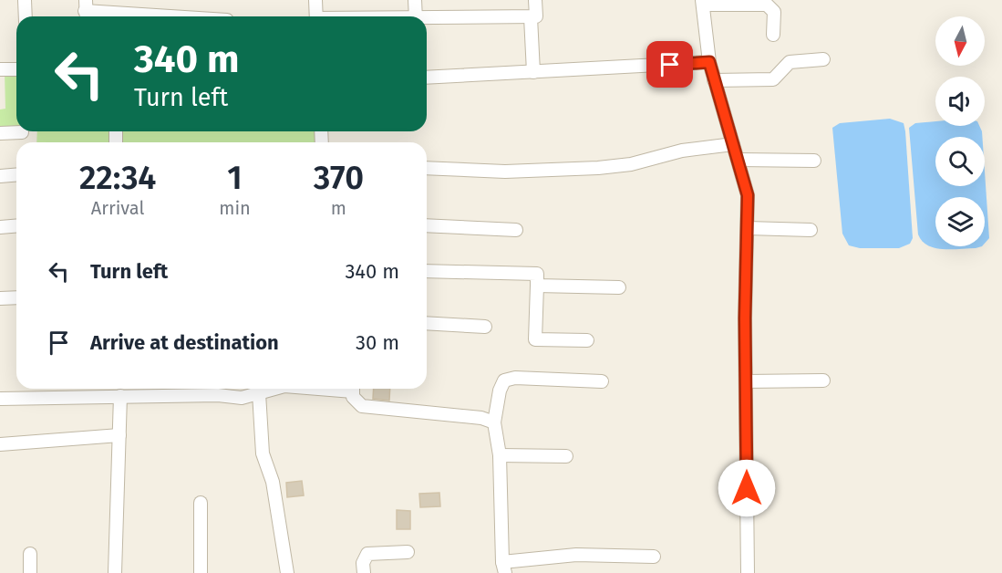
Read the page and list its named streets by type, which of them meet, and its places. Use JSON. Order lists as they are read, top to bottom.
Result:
{
  "north": "bottom",
  "page": {
    "turn": ["340 m", "Turn left"],
    "eta": [
      "22:34",
      "Arrival",
      "1",
      "min",
      "370",
      "m"
    ],
    "list": [
      {
        "name": "Turn left",
        "value": "340 m"
      },
      {
        "name": "Arrive at destination",
        "value": "30 m"
      }
    ]
  }
}
